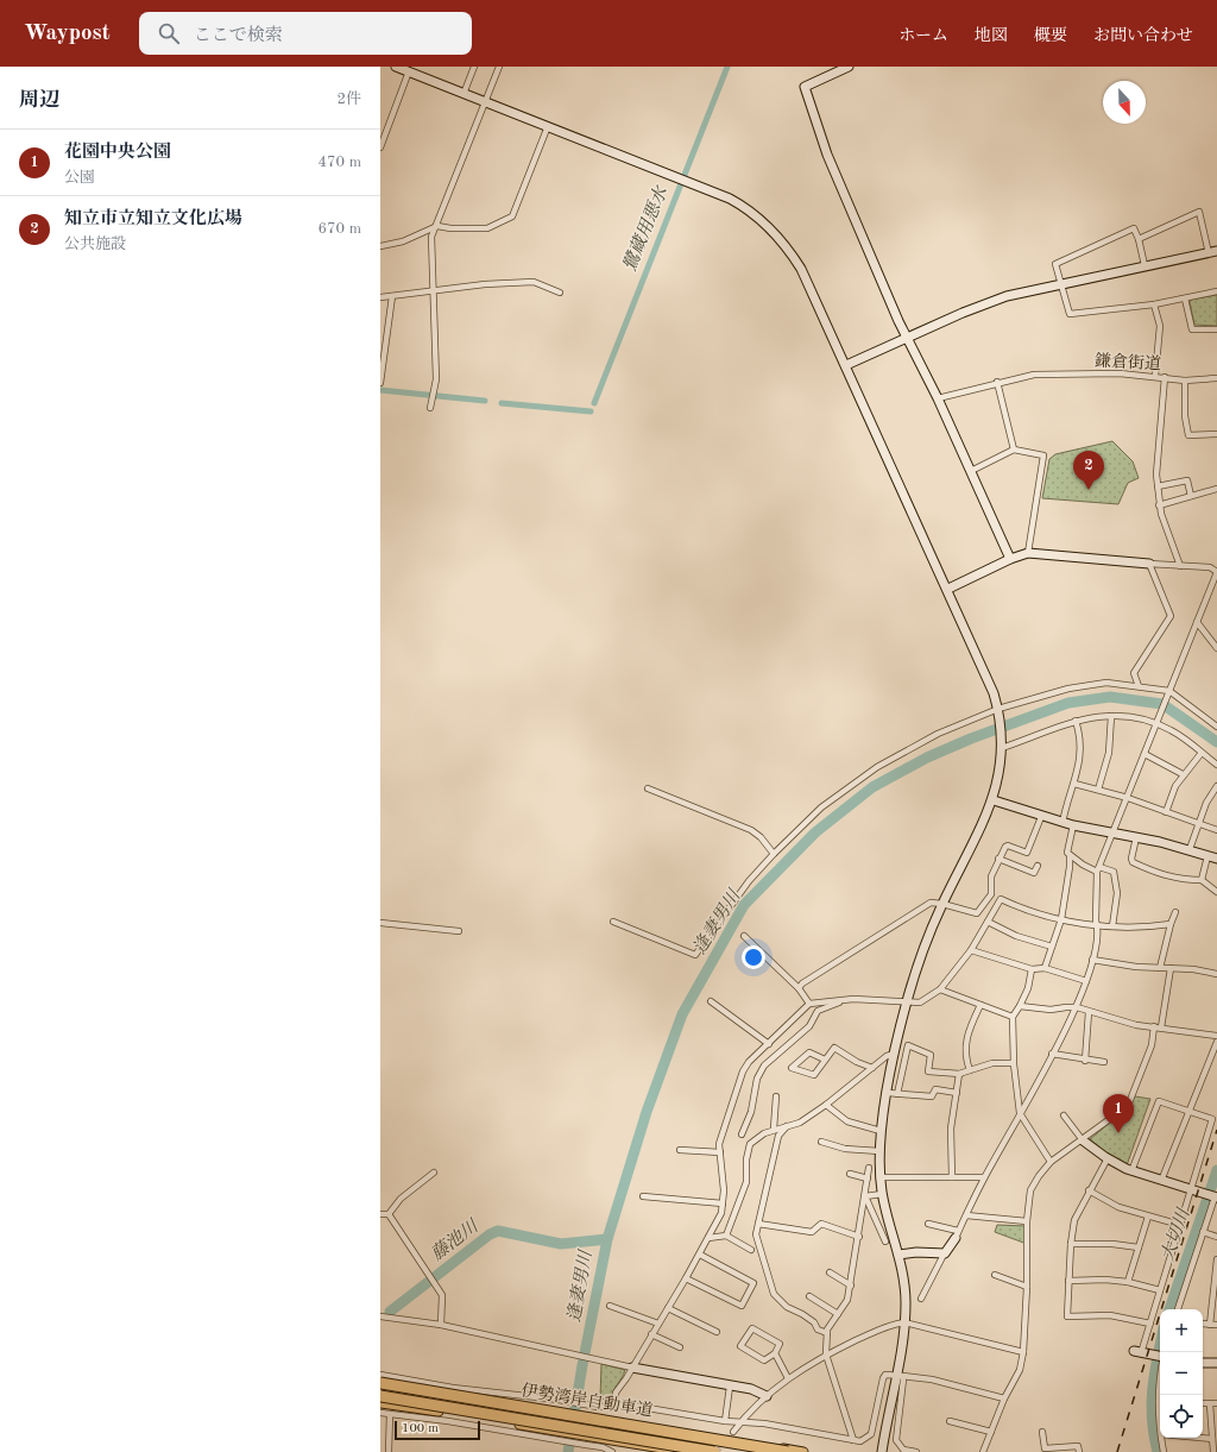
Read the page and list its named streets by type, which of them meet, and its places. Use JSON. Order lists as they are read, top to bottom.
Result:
{
  "streets": {
    "highway": ["伊勢湾岸自動車道"],
    "street": ["鎌倉街道"]
  },
  "water": [
    "鷺蔵用悪水",
    "逢妻男川",
    "大切川",
    "藤池川"
  ],
  "scale_bar": "100 m",
  "north": "bottom",
  "page": {
    "header": "Waypost",
    "search": "ここで検索",
    "nav": [
      "ホーム",
      "地図",
      "概要",
      "お問い合わせ"
    ],
    "heading": ["周辺", "2件"],
    "list": [
      {
        "mark": "1",
        "name": "花園中央公園",
        "note": "公園",
        "value": "470 m"
      },
      {
        "mark": "2",
        "name": "知立市立知立文化広場",
        "note": "公共施設",
        "value": "670 m"
      }
    ],
    "pins": ["2", "1"],
    "map_buttons": ["+", "−"],
    "scale": "100 m"
  }
}
